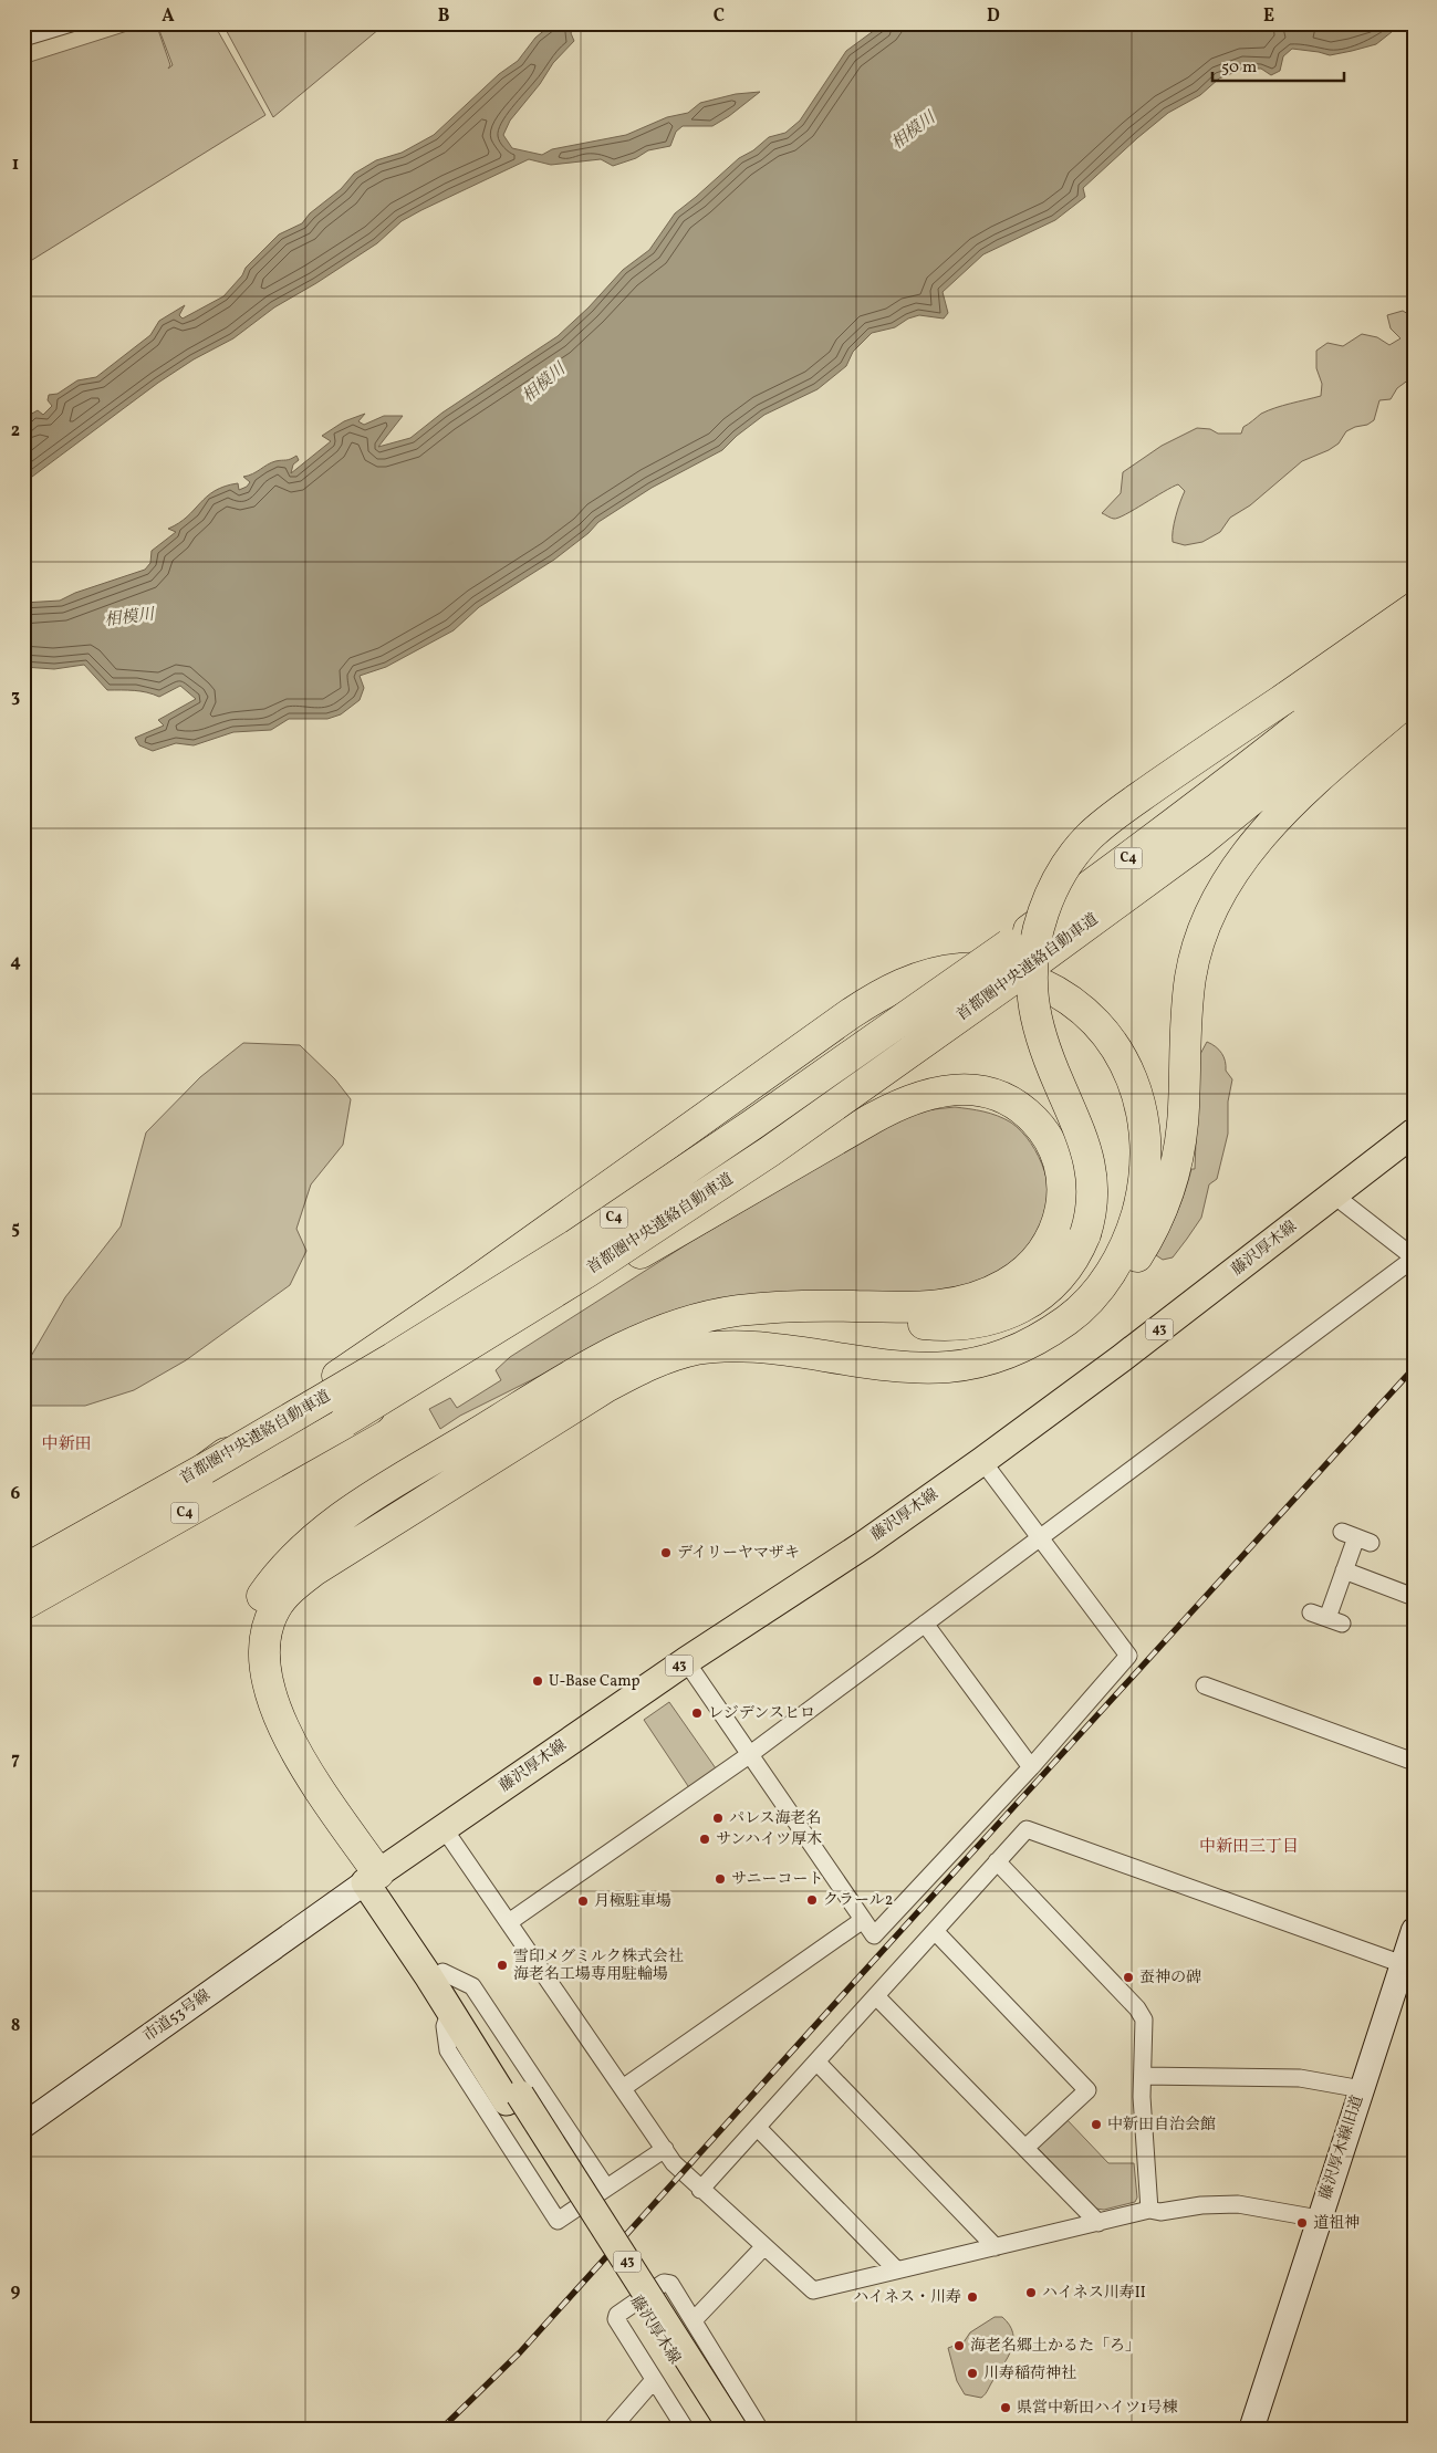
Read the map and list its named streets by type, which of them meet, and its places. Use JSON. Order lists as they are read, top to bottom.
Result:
{
  "streets": {
    "highway": ["C4", "首都圏中央連絡自動車道"],
    "main road": ["藤沢厚木線", "43"],
    "street": ["市道53号線", "藤沢厚木線旧道"]
  },
  "crossings": [
    ["C4", "首都圏中央連絡自動車道"],
    ["藤沢厚木線", "市道53号線"]
  ],
  "districts": ["中新田", "中新田三丁目"],
  "water": ["相模川"],
  "places": [
    "デイリーヤマザキ",
    "U-Base Camp",
    "レジデンスヒロ",
    "パレス海老名",
    "サンハイツ厚木",
    "サニーコート",
    "クラール2",
    "月極駐車場",
    "雪印メグミルク株式会社 海老名工場専用駐輪場",
    "蚕神の碑",
    "中新田自治会館",
    "道祖神",
    "ハイネス川寿II",
    "ハイネス・川寿",
    "海老名郷土かるた「ろ」",
    "川寿稲荷神社",
    "県営中新田ハイツ1号棟"
  ],
  "scale_bar": "50 m",
  "grid": {
    "columns": [
      "A",
      "B",
      "C",
      "D",
      "E"
    ],
    "rows": [
      "1",
      "2",
      "3",
      "4",
      "5",
      "6",
      "7",
      "8",
      "9"
    ]
  }
}
